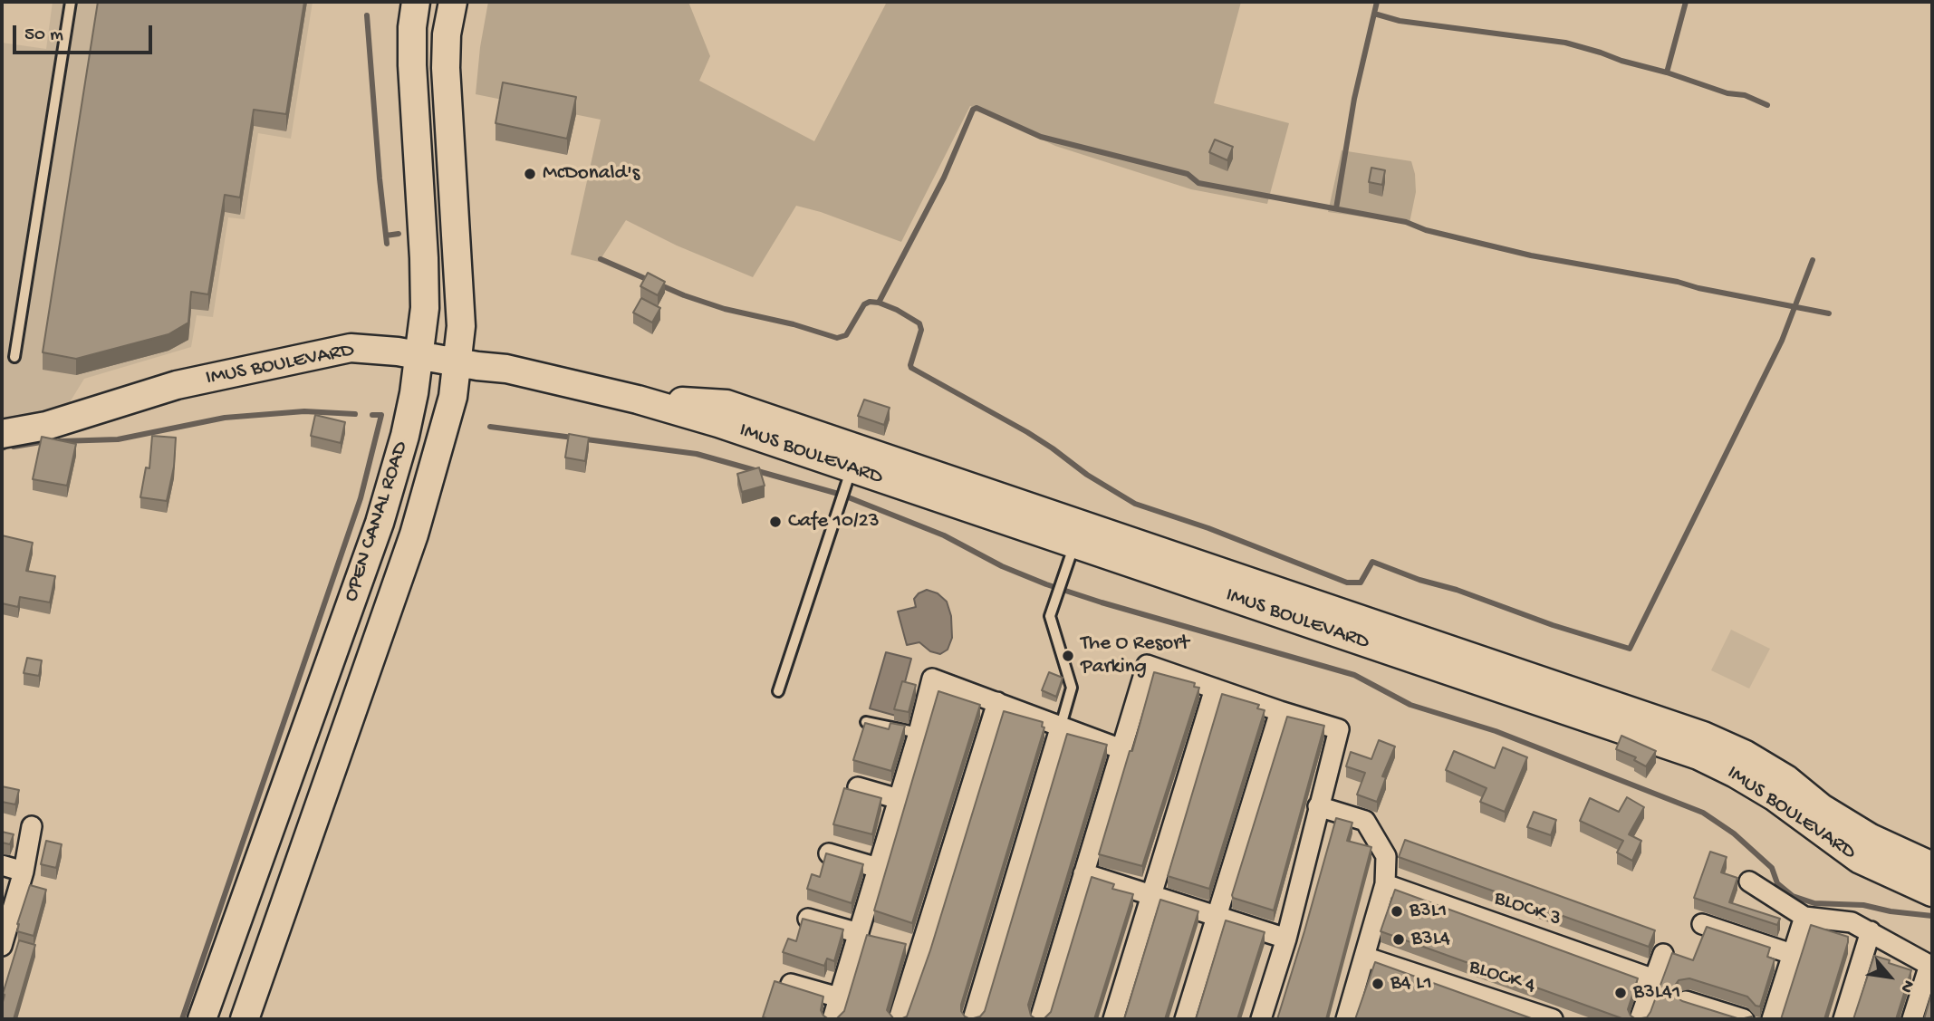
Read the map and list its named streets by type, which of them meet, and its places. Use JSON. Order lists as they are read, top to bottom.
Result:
{
  "streets": {
    "main road": ["IMUS BOULEVARD", "OPEN CANAL ROAD"],
    "street": ["BLOCK 3", "BLOCK 4"]
  },
  "crossings": [
    ["IMUS BOULEVARD", "OPEN CANAL ROAD"]
  ],
  "places": [
    "McDonald's",
    "Cafe 10/23",
    "The O Resort Parking",
    "B3L1",
    "B3L4",
    "B4 L1",
    "B3L41"
  ],
  "scale_bar": "50 m",
  "north": "bottom right"
}
